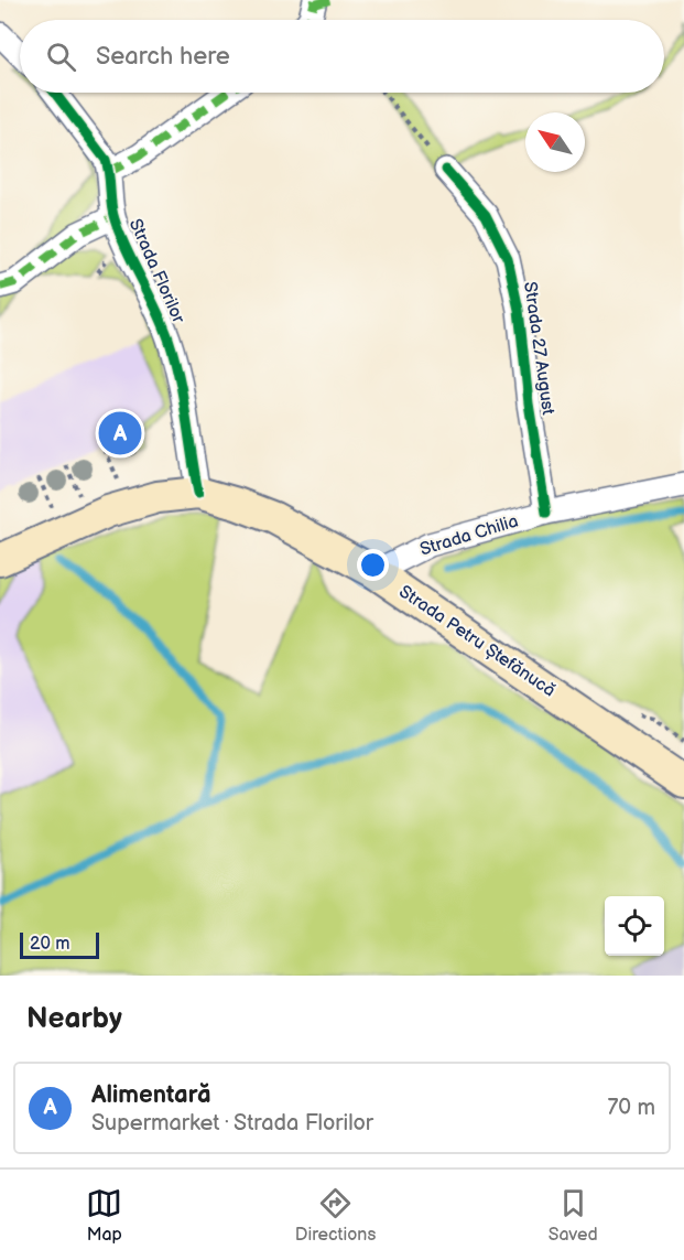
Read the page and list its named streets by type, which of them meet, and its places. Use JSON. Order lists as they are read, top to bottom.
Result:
{
  "streets": {
    "main road": ["Strada Petru Ștefănucă"],
    "street": ["Strada Florilor", "Strada 27 August", "Strada Chilia"]
  },
  "crossings": [
    ["Strada Florilor", "Strada Petru Ștefănucă"],
    ["Strada 27 August", "Strada Chilia"],
    ["Strada Chilia", "Strada Petru Ștefănucă"]
  ],
  "scale_bar": "20 m",
  "north": "top left",
  "page": {
    "search": "Search here",
    "pins": "A",
    "scale": "20 m",
    "heading": "Nearby",
    "list": [
      {
        "mark": "A",
        "name": "Alimentară",
        "note": "Supermarket · Strada Florilor",
        "value": "70 m"
      }
    ],
    "nav": ["Map", "Directions", "Saved"]
  }
}
